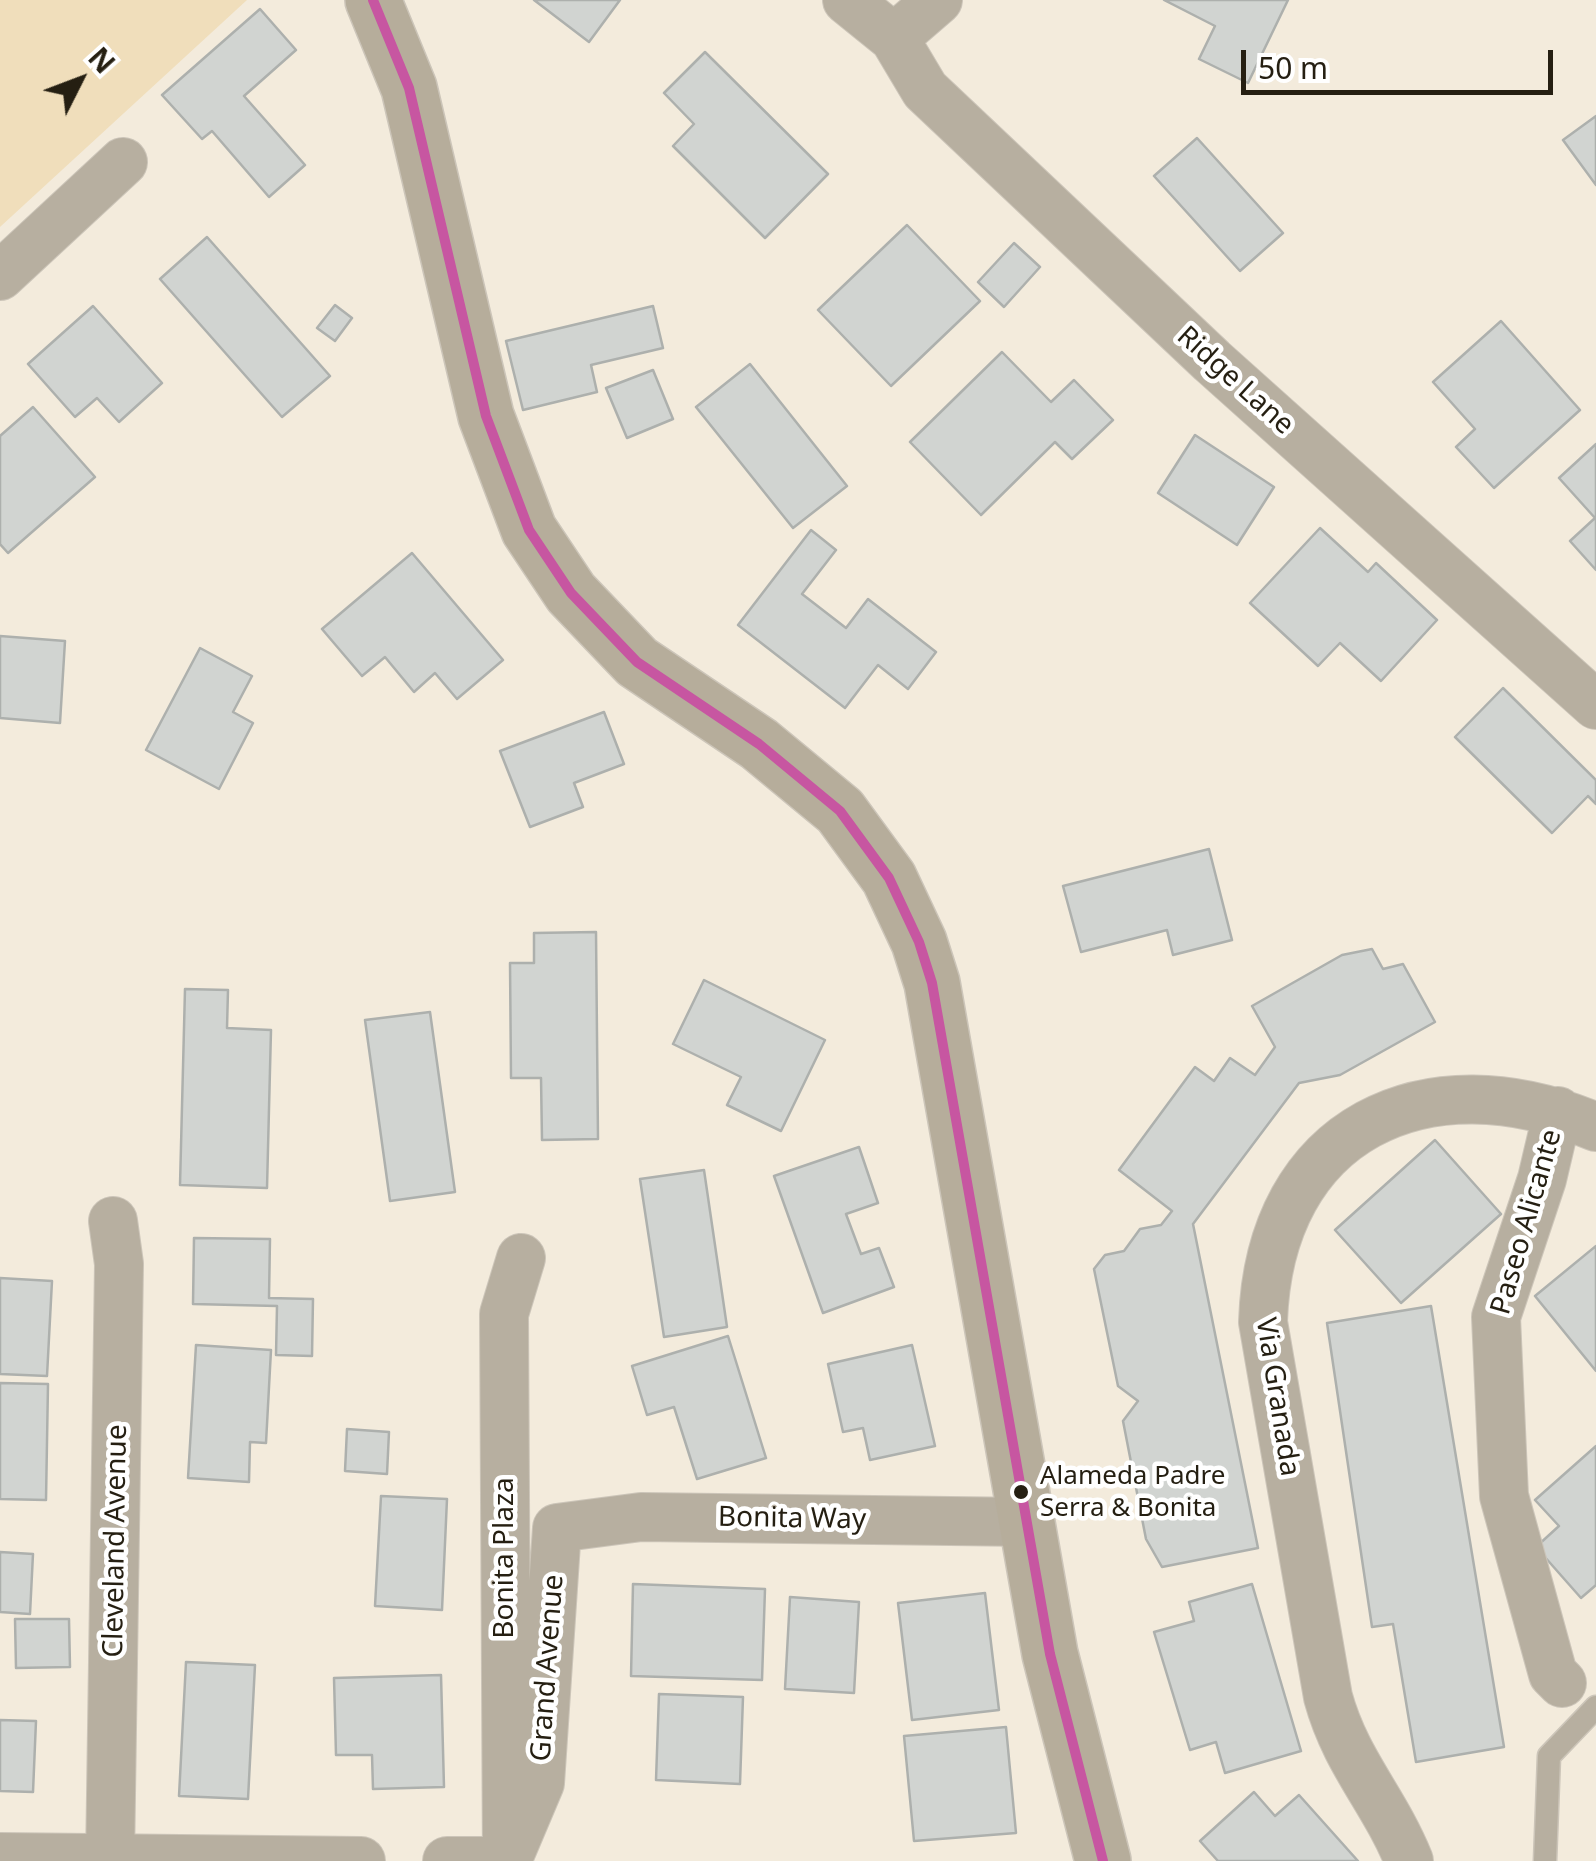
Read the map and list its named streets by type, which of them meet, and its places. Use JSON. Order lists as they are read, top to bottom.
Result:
{
  "streets": {
    "street": [
      "Ridge Lane",
      "Paseo Alicante",
      "Via Granada",
      "Bonita Way",
      "Cleveland Avenue",
      "Bonita Plaza",
      "Grand Avenue"
    ]
  },
  "crossings": [
    ["Paseo Alicante", "Via Granada"],
    ["Bonita Way", "Grand Avenue"],
    ["Bonita Plaza", "Grand Avenue"]
  ],
  "places": ["Alameda Padre Serra & Bonita"],
  "scale_bar": "50 m",
  "north": "top right"
}
